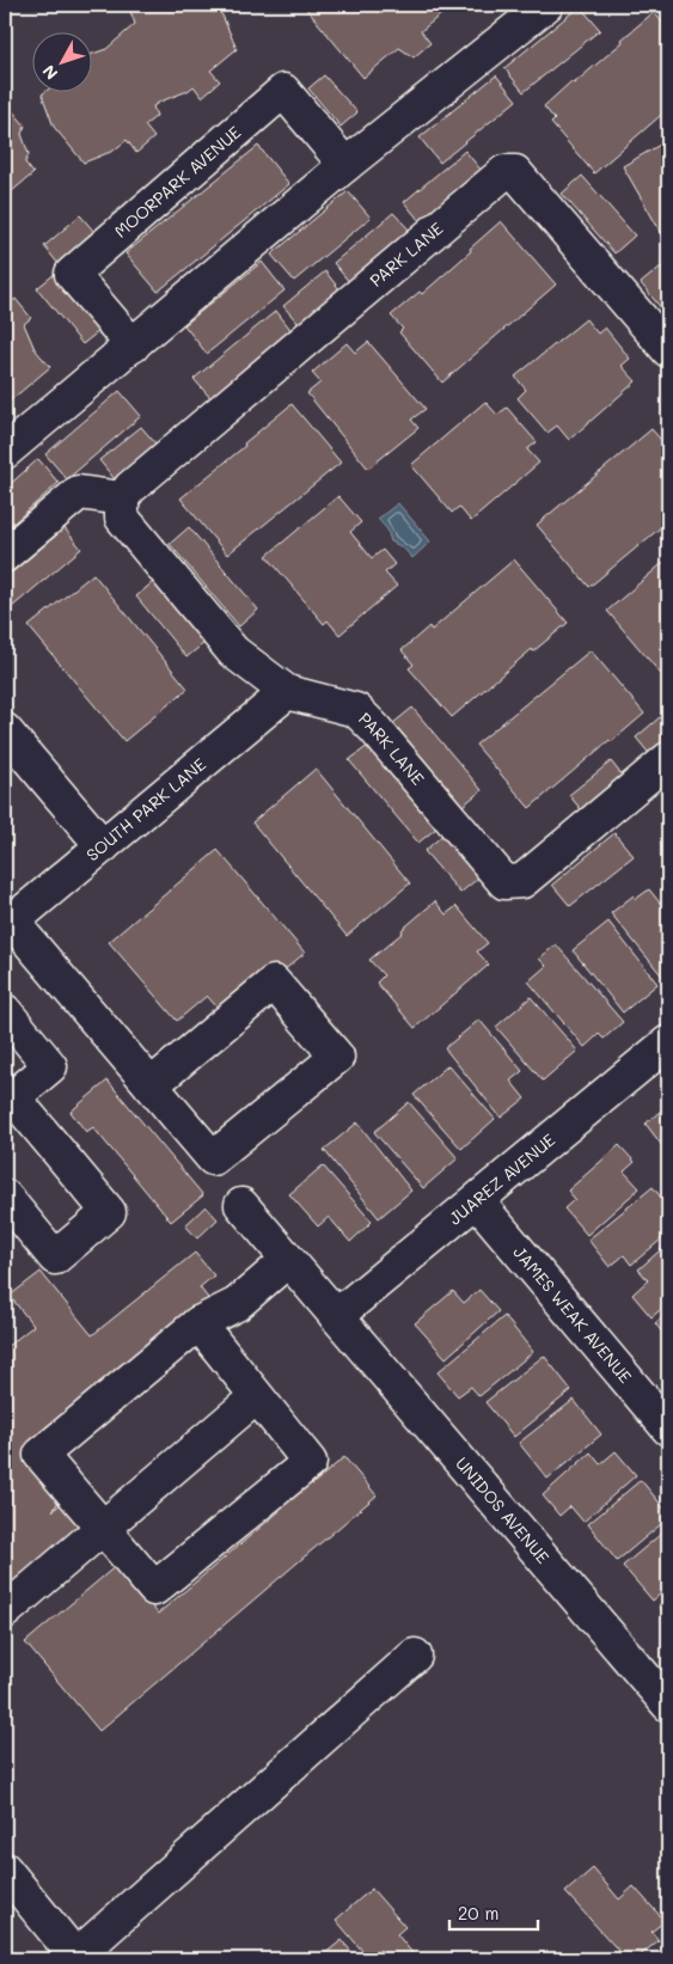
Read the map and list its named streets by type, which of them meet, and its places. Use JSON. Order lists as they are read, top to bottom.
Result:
{
  "streets": {
    "street": [
      "MOORPARK AVENUE",
      "PARK LANE",
      "SOUTH PARK LANE",
      "JUAREZ AVENUE",
      "JAMES WEAK AVENUE",
      "UNIDOS AVENUE"
    ]
  },
  "crossings": [
    ["PARK LANE", "SOUTH PARK LANE"],
    ["JUAREZ AVENUE", "JAMES WEAK AVENUE"],
    ["JUAREZ AVENUE", "UNIDOS AVENUE"]
  ],
  "scale_bar": "20 m",
  "north": "bottom left"
}
